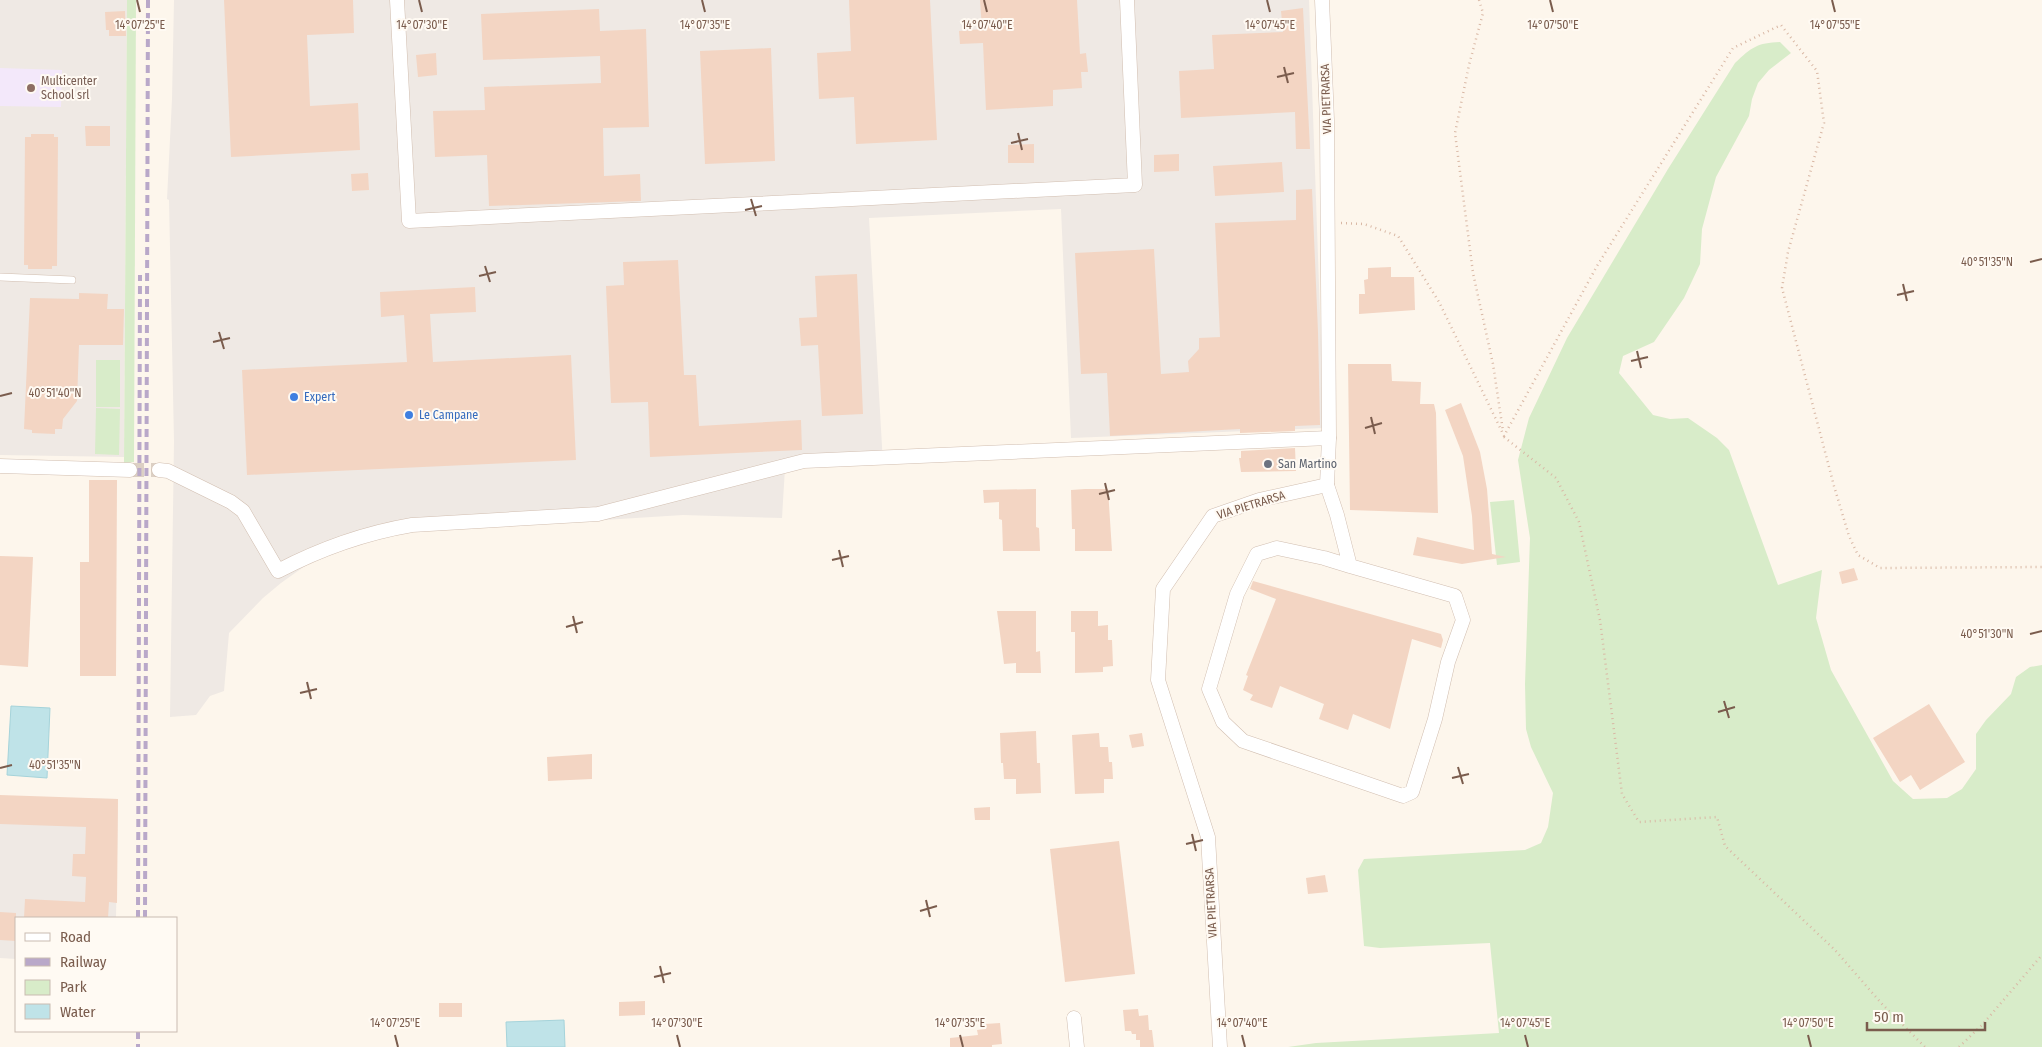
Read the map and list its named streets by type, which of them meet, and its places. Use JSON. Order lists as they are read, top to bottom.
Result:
{
  "streets": {
    "street": ["VIA PIETRARSA"]
  },
  "places": [
    "Multicenter School srl",
    "Expert",
    "Le Campane",
    "San Martino"
  ],
  "legend": [
    "Road",
    "Railway",
    "Park",
    "Water"
  ],
  "scale_bar": "50 m",
  "coordinates": [
    "14°07'55\"E",
    "14°07'25\"E",
    "14°07'30\"E",
    "14°07'35\"E",
    "14°07'40\"E",
    "14°07'45\"E",
    "14°07'50\"E",
    "40°51'35\"N",
    "40°51'40\"N",
    "40°51'30\"N"
  ]
}
